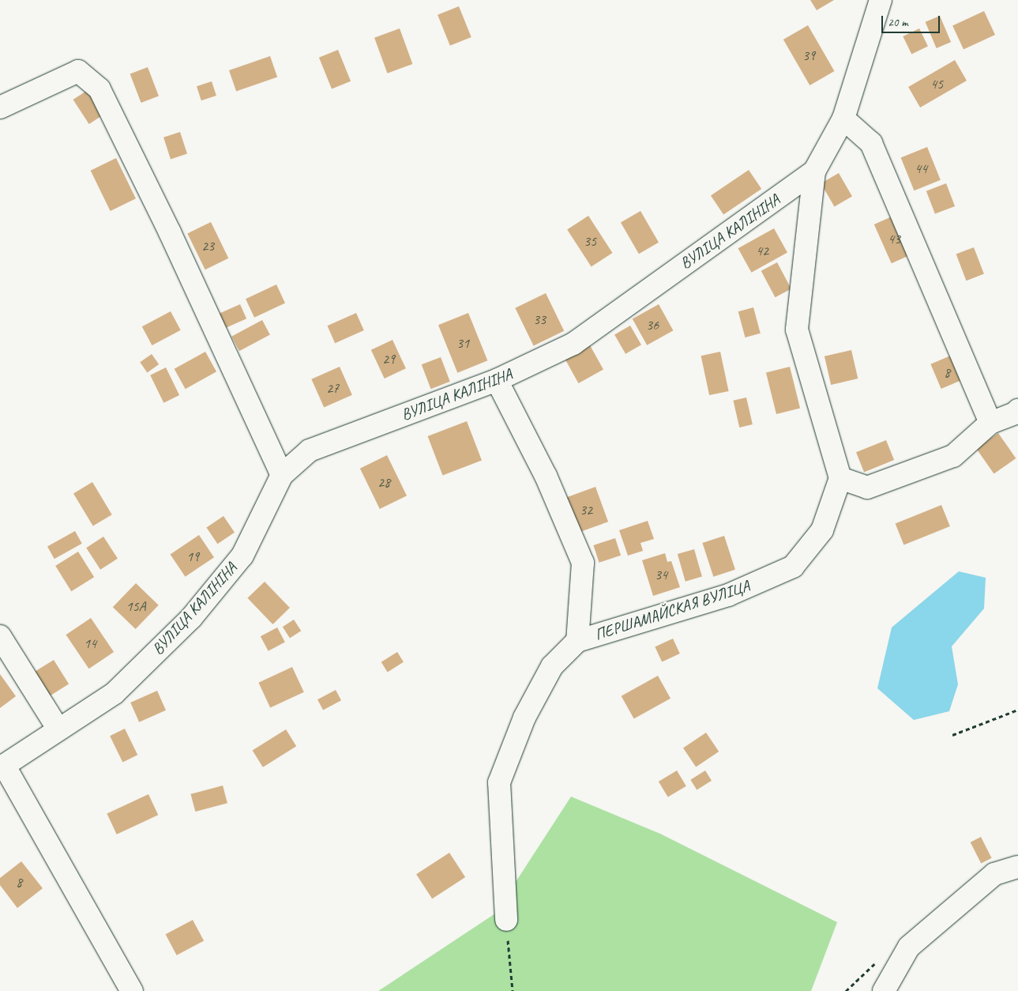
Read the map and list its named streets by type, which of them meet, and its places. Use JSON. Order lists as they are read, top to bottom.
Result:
{
  "streets": {
    "street": ["ВУЛІЦА КАЛІНІНА", "ПЕРШАМАЙСКАЯ ВУЛІЦА"]
  },
  "house_numbers": [
    "39",
    "45",
    "44",
    "43",
    "35",
    "23",
    "42",
    "33",
    "36",
    "31",
    "29",
    "8",
    "27",
    "28",
    "32",
    "19",
    "34",
    "15А",
    "14",
    "8"
  ],
  "scale_bar": "20 m"
}
